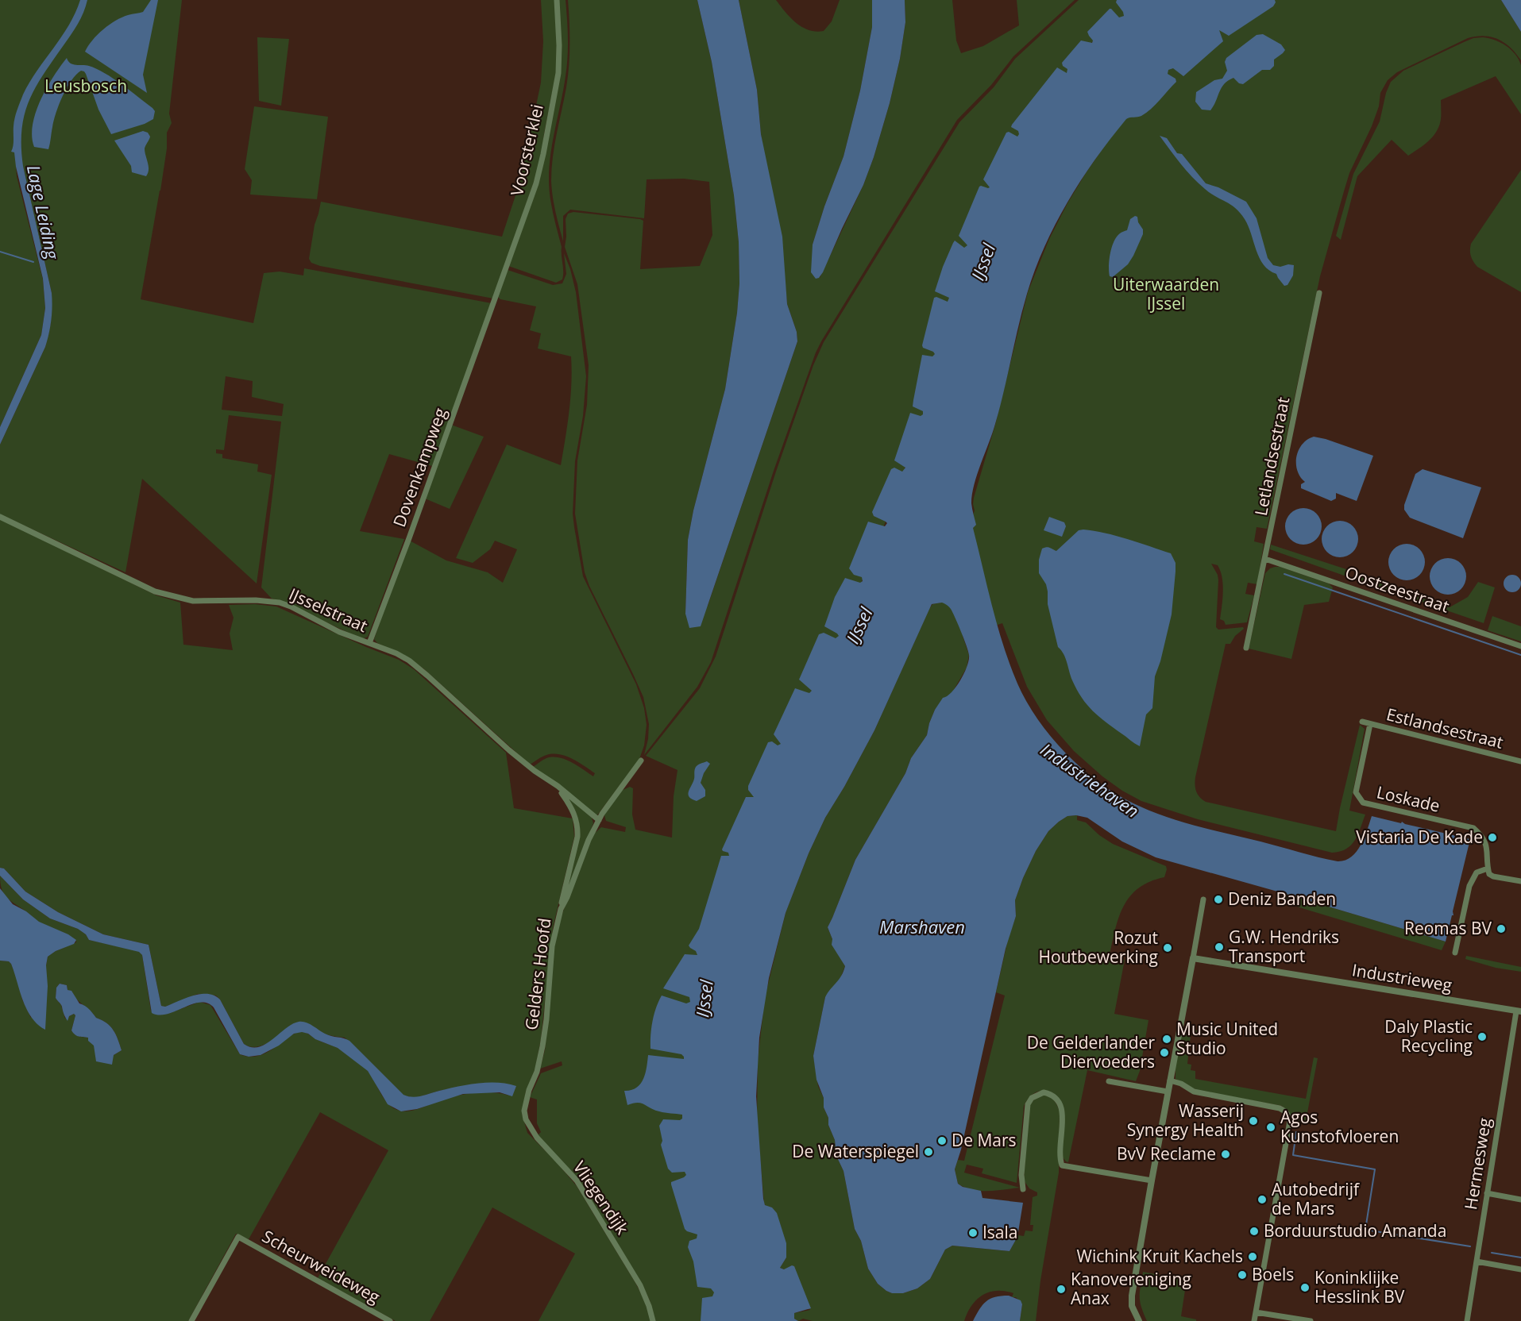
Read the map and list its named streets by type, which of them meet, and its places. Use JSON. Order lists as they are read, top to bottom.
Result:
{
  "streets": {
    "street": [
      "Voorsterklei",
      "Letlandsestraat",
      "Dovenkampweg",
      "Oostzeestraat",
      "IJsselstraat",
      "Estlandsestraat",
      "Loskade",
      "Gelders Hoofd",
      "Industrieweg",
      "Hermesweg",
      "Vliegendijk",
      "Scheurweideweg"
    ]
  },
  "crossings": [
    ["Voorsterklei", "Dovenkampweg"],
    ["Letlandsestraat", "Oostzeestraat"],
    ["Dovenkampweg", "IJsselstraat"],
    ["IJsselstraat", "Gelders Hoofd"],
    ["Estlandsestraat", "Loskade"],
    ["Gelders Hoofd", "Vliegendijk"],
    ["Industrieweg", "Hermesweg"]
  ],
  "water": [
    "Lage Leiding",
    "IJssel",
    "Industriehaven",
    "Marshaven"
  ],
  "parks": ["Leusbosch", "Uiterwaarden IJssel"],
  "places": [
    "Vistaria De Kade",
    "Deniz Banden",
    "Reomas BV",
    "G.W. Hendriks Transport",
    "Rozut Houtbewerking",
    "Daly Plastic Recycling",
    "Music United Studio",
    "De Gelderlander Diervoeders",
    "Wasserij Synergy Health",
    "Agos Kunstofvloeren",
    "De Mars",
    "De Waterspiegel",
    "BvV Reclame",
    "Autobedrijf de Mars",
    "Borduurstudio Amanda",
    "Isala",
    "Wichink Kruit Kachels",
    "Boels",
    "Koninklijke Hesslink BV",
    "Kanovereniging Anax"
  ]
}
